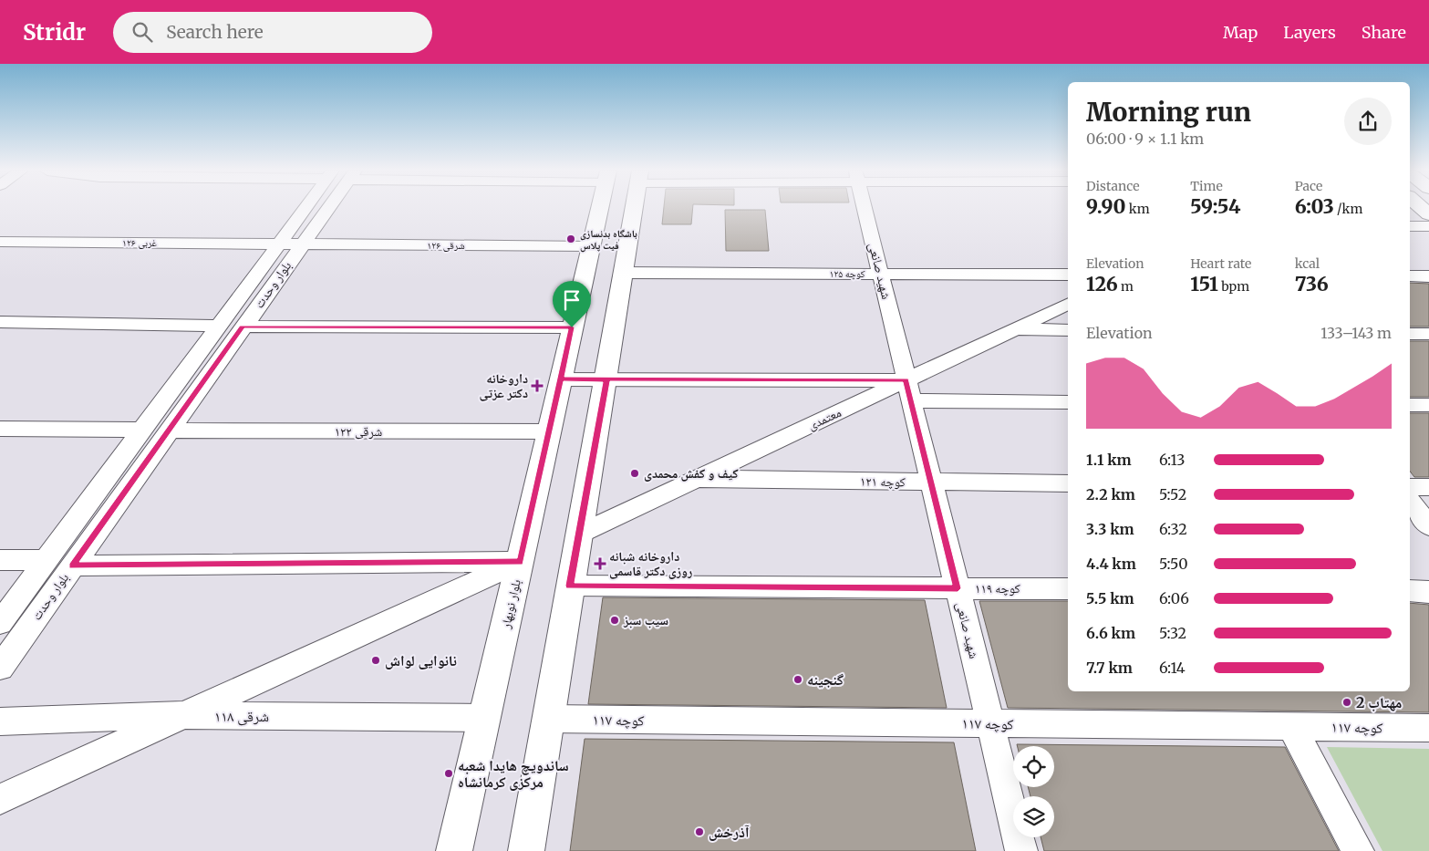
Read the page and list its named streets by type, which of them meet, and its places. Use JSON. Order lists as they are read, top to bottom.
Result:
{
  "streets": {
    "main road": ["بلوار نوبهار"],
    "street": [
      "۱۲۶ غربی",
      "۱۲۶ شرقی",
      "شهید صانعی",
      "کوچه ۱۲۵",
      "بلوار وحدت",
      "معتمدی",
      "۱۲۲ شرقی",
      "کوچه ۱۲۱",
      "کوچه ۱۱۹",
      "۱۱۸ شرقی",
      "کوچه ۱۱۷"
    ]
  },
  "crossings": [
    ["۱۲۶ غربی", "۱۲۶ شرقی"],
    ["۱۲۶ غربی", "بلوار وحدت"],
    ["۱۲۶ شرقی", "بلوار وحدت"],
    ["۱۲۶ شرقی", "بلوار نوبهار"],
    ["شهید صانعی", "کوچه ۱۲۵"],
    ["شهید صانعی", "معتمدی"],
    ["شهید صانعی", "کوچه ۱۲۱"],
    ["شهید صانعی", "کوچه ۱۱۹"],
    ["شهید صانعی", "کوچه ۱۱۷"],
    ["بلوار وحدت", "۱۲۲ شرقی"],
    ["معتمدی", "کوچه ۱۲۱"],
    ["۱۲۲ شرقی", "بلوار نوبهار"],
    ["بلوار نوبهار", "۱۱۸ شرقی"]
  ],
  "places": {
    "other": [
      "باشگاه بدنسازی فیت پلاس",
      "کیف و کفش محمدی",
      "سیب سبز",
      "نانوایی لواش",
      "گنجینه",
      "مهتاب 2",
      "ساندویچ هایدا شعبه مرکزی کرمانشاه",
      "آذرخش"
    ],
    "health": ["داروخانه دکتر عزتی", "داروخانه شبانه روزی دکتر قاسمی"]
  },
  "page": {
    "header": "Stridr",
    "search": "Search here",
    "nav": ["Map", "Layers", "Share"],
    "heading": ["Morning run", "06:00 · 9 × 1.1 km"],
    "stats": [
      ["Distance", "9.90 km"],
      ["Time", "59:54"],
      ["Pace", "6:03 /km"],
      ["Elevation", "126 m"],
      ["Heart rate", "151 bpm"],
      ["kcal", "736"]
    ],
    "chart": ["Elevation", "133–143 m"],
    "list": [
      {
        "name": "1.1 km",
        "note": "6:13"
      },
      {
        "name": "2.2 km",
        "note": "5:52"
      },
      {
        "name": "3.3 km",
        "note": "6:32"
      },
      {
        "name": "4.4 km",
        "note": "5:50"
      },
      {
        "name": "5.5 km",
        "note": "6:06"
      },
      {
        "name": "6.6 km",
        "note": "5:32"
      },
      {
        "name": "7.7 km",
        "note": "6:14"
      }
    ]
  }
}
